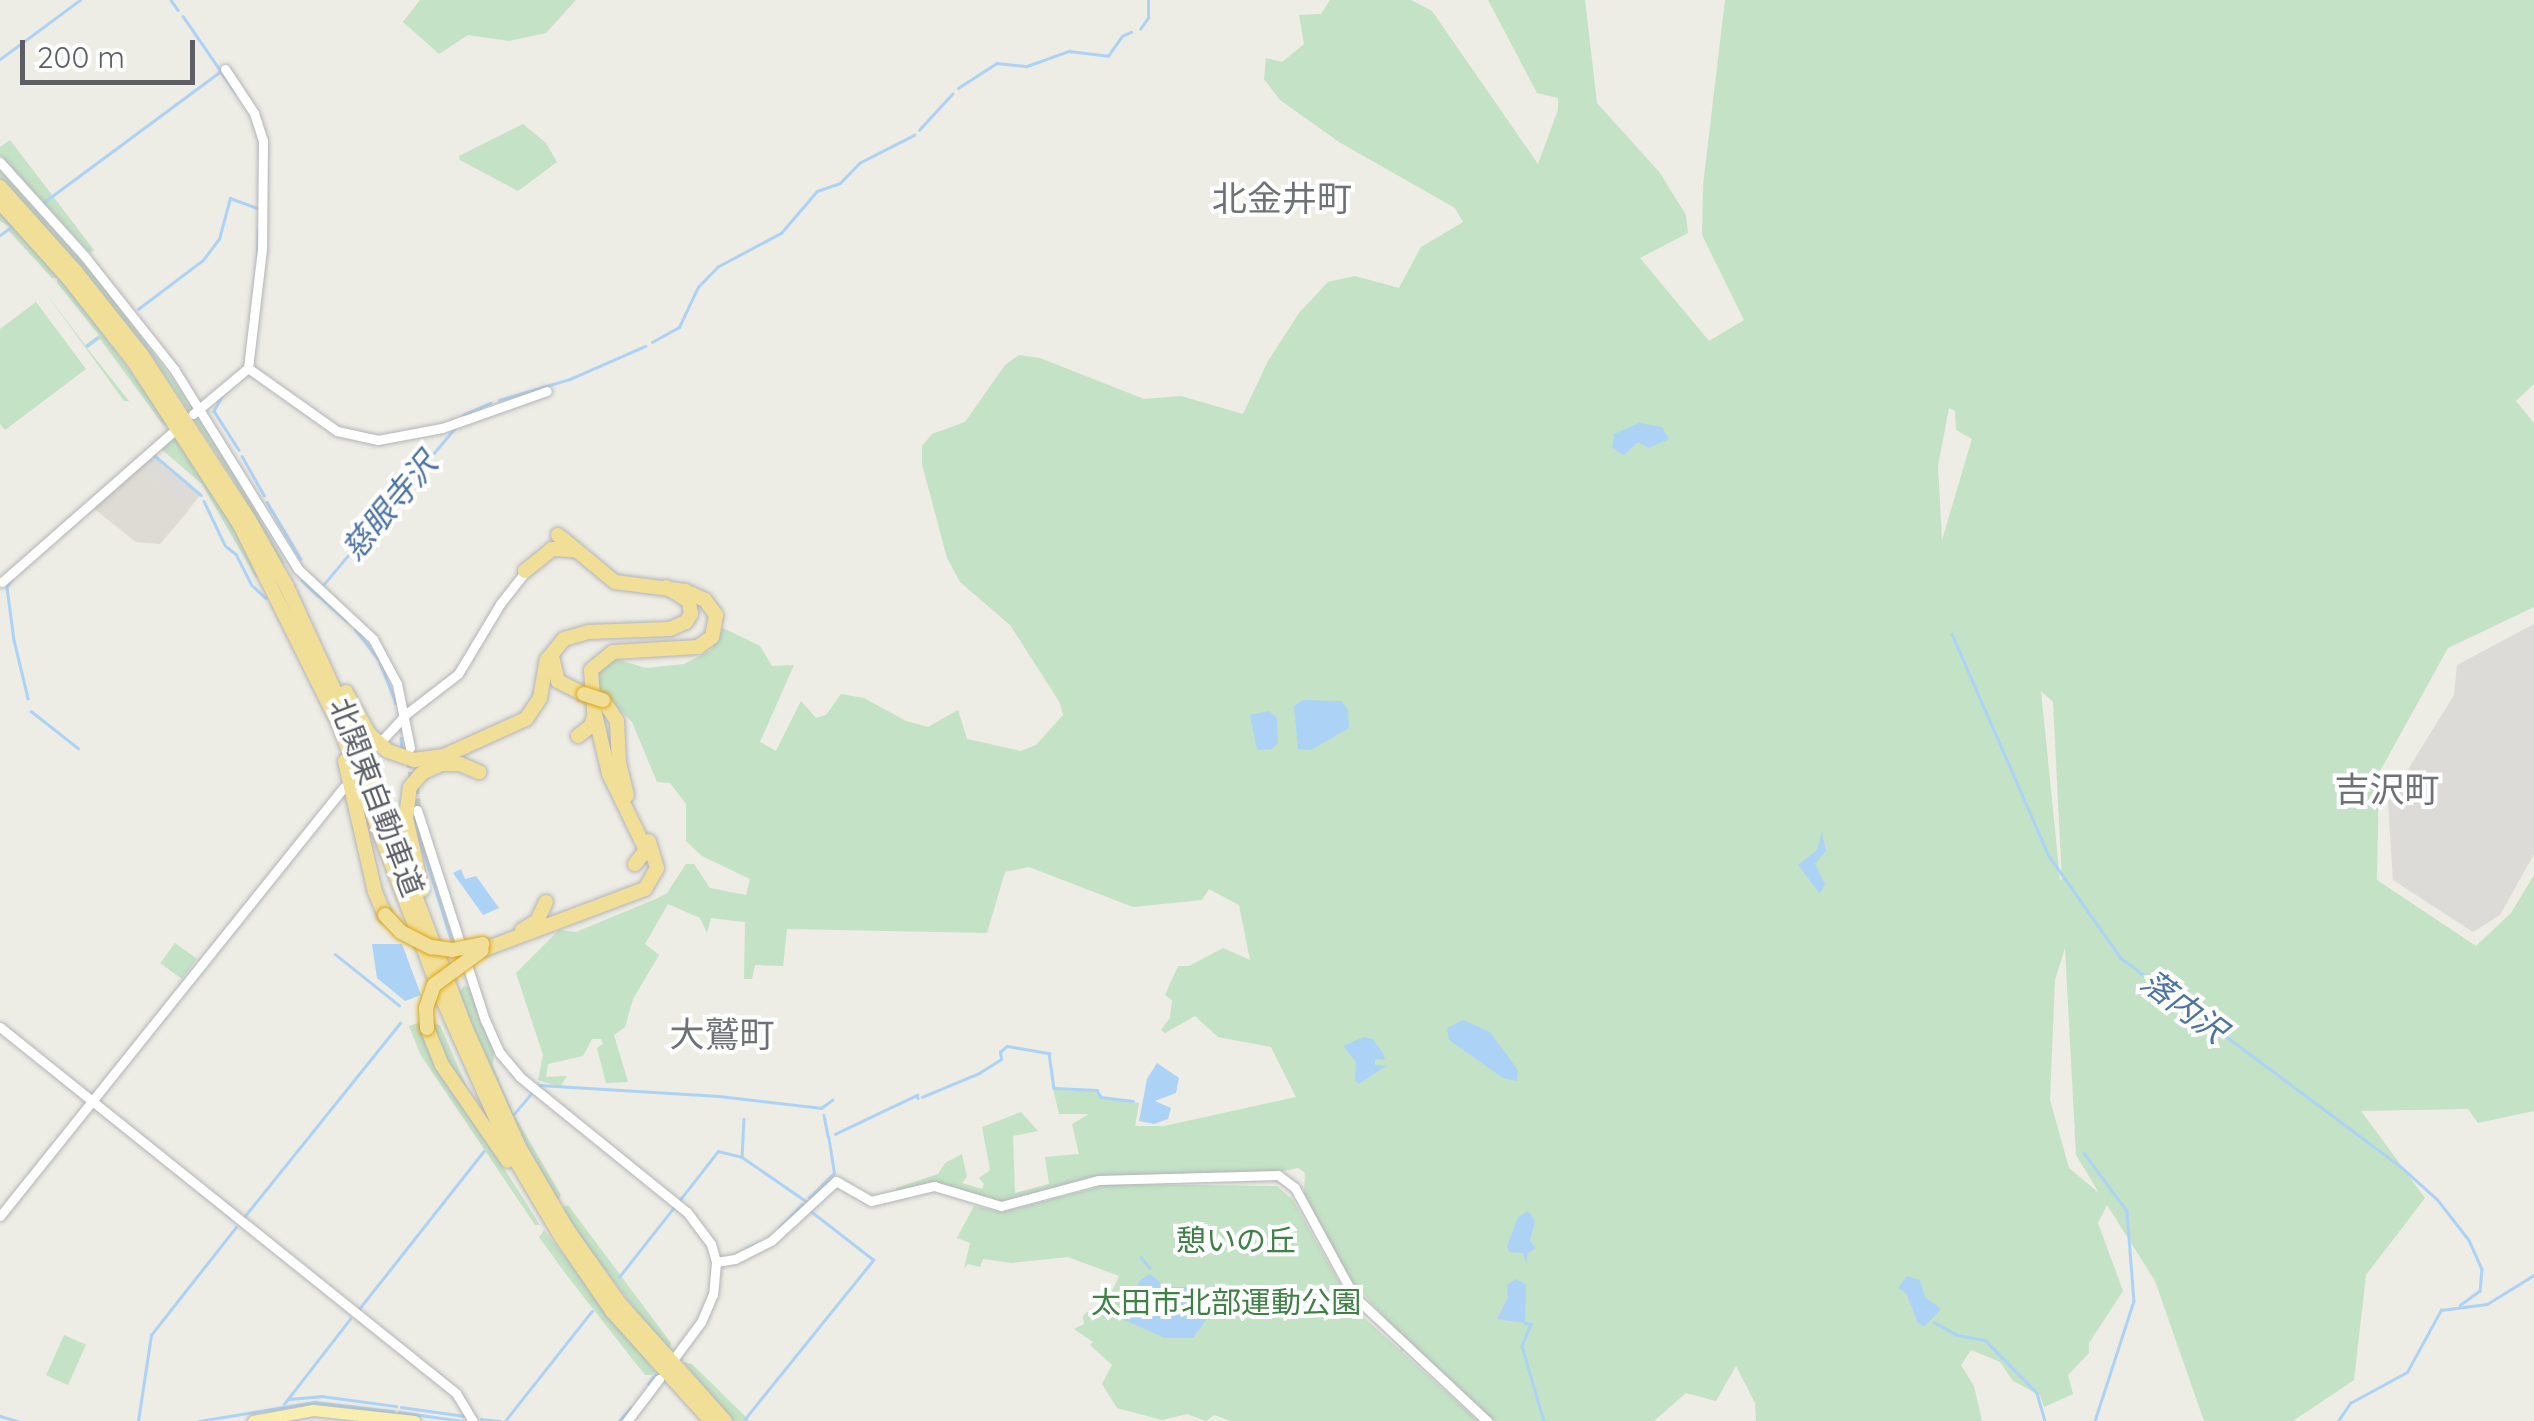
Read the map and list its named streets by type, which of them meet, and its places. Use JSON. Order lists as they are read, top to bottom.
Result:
{
  "streets": {
    "highway": ["北関東自動車道"]
  },
  "districts": ["北金井町", "吉沢町", "大鷲町"],
  "water": ["慈眼寺沢", "落内沢"],
  "parks": ["憩いの丘", "太田市北部運動公園"],
  "scale_bar": "200 m"
}
